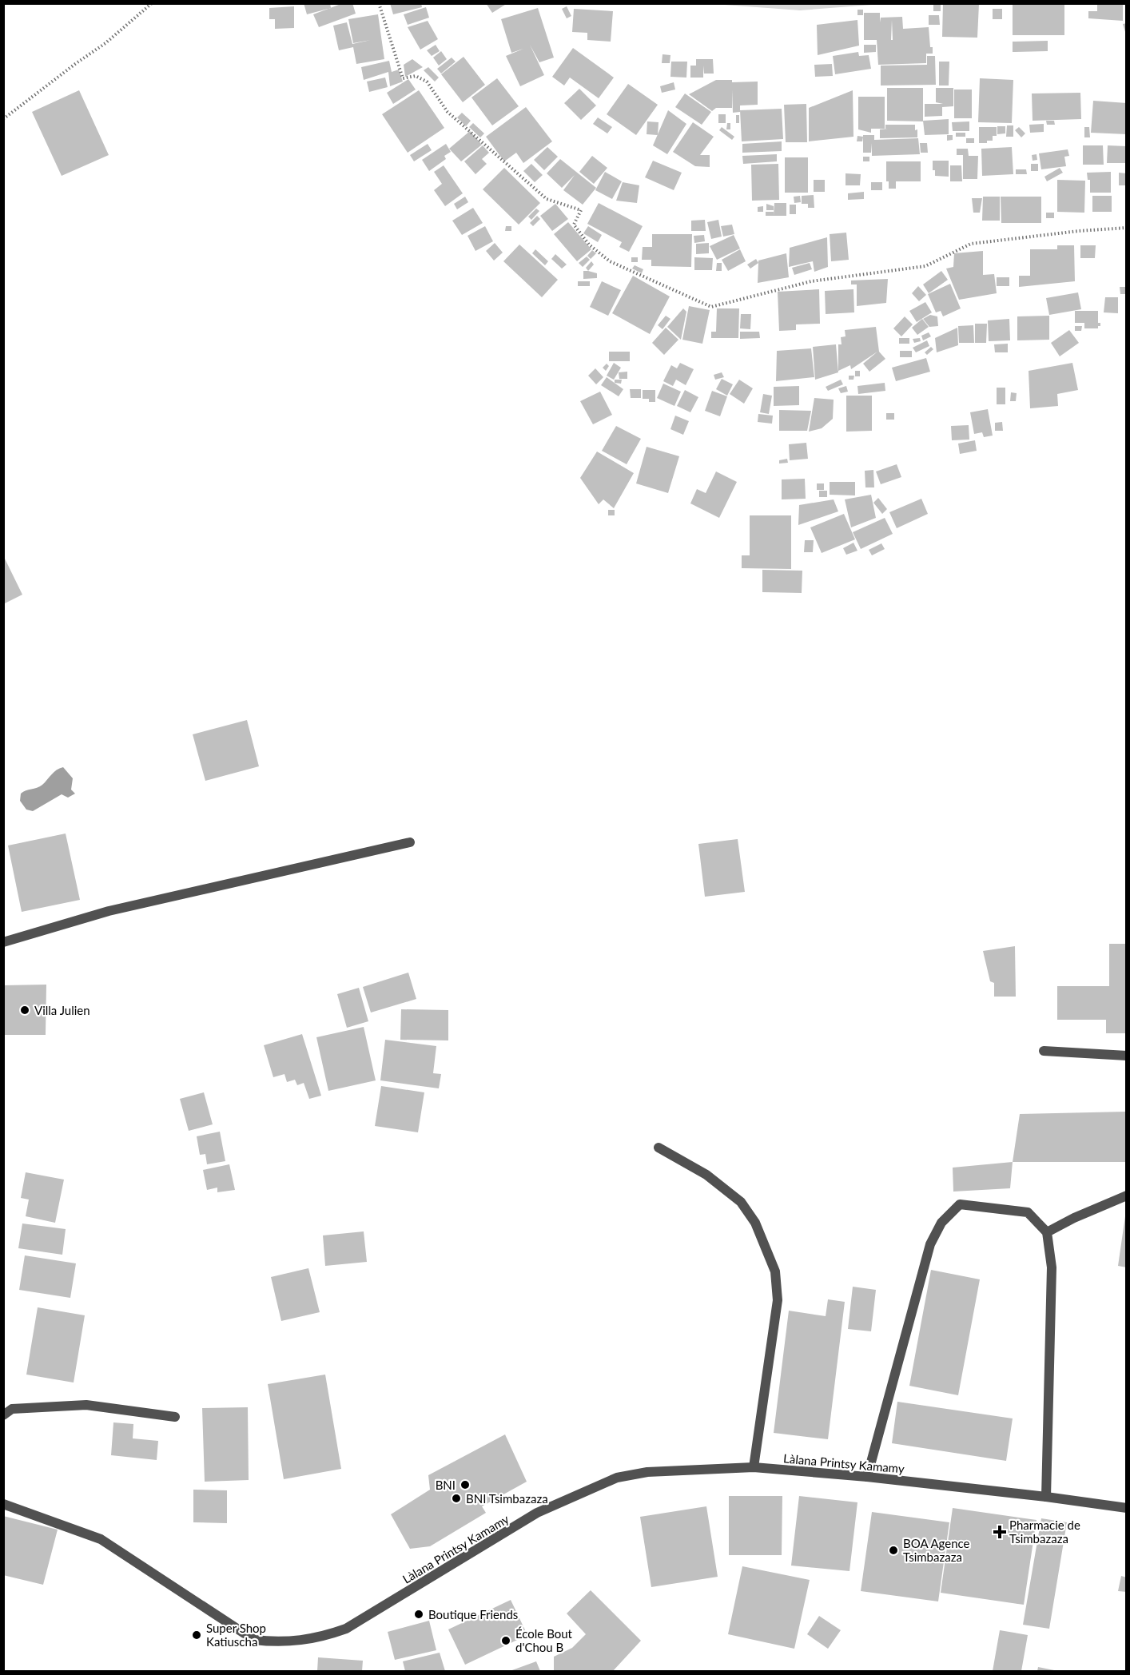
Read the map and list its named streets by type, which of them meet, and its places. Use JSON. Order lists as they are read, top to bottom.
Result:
{
  "streets": {
    "street": ["Làlana Printsy Kamamy"]
  },
  "places": {
    "other": [
      "Villa Julien",
      "BNI",
      "BNI Tsimbazaza",
      "BOA Agence Tsimbazaza",
      "Boutique Friends",
      "Super Shop Katiuscha",
      "École Bout d'Chou B"
    ],
    "health": ["Pharmacie de Tsimbazaza"]
  }
}
